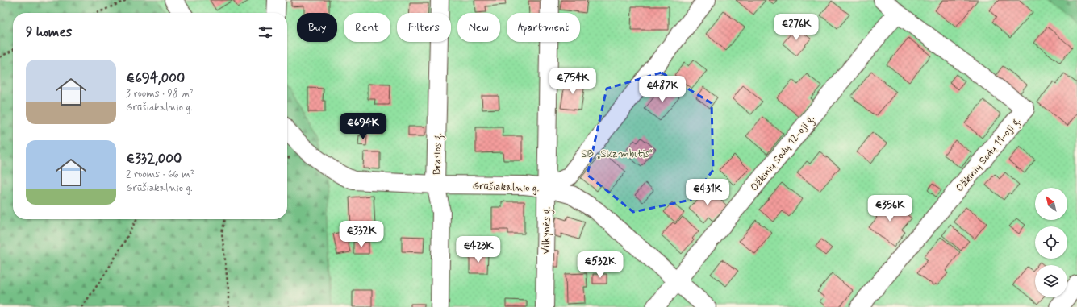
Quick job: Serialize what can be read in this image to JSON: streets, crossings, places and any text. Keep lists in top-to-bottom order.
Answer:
{
  "streets": {
    "street": [
      "Ožkinių Sodų 12-oji g.",
      "Brastos g.",
      "Ožkinių Sodų 11-oji g.",
      "Grūšiakalnio g.",
      "Vilkynės g."
    ]
  },
  "crossings": [
    ["Ožkinių Sodų 12-oji g.", "Ožkinių Sodų 11-oji g."],
    ["Ožkinių Sodų 12-oji g.", "Grūšiakalnio g."],
    ["Brastos g.", "Grūšiakalnio g."],
    ["Grūšiakalnio g.", "Vilkynės g."]
  ],
  "parks": ["SB „Skambutis“"],
  "north": "top left",
  "page": {
    "chip": [
      "Buy",
      "Rent",
      "Filters",
      "New",
      "Apartment"
    ],
    "heading": "9 homes",
    "price": [
      "€276K",
      "€754K",
      "€487K",
      "€694K",
      "€431K",
      "€356K",
      "€332K",
      "€423K",
      "€532K"
    ],
    "list": [
      {
        "name": "€694,000",
        "note": "3 rooms · 98 m² · Grūšiakalnio g."
      },
      {
        "name": "€332,000",
        "note": "2 rooms · 66 m² · Grūšiakalnio g."
      }
    ]
  }
}
